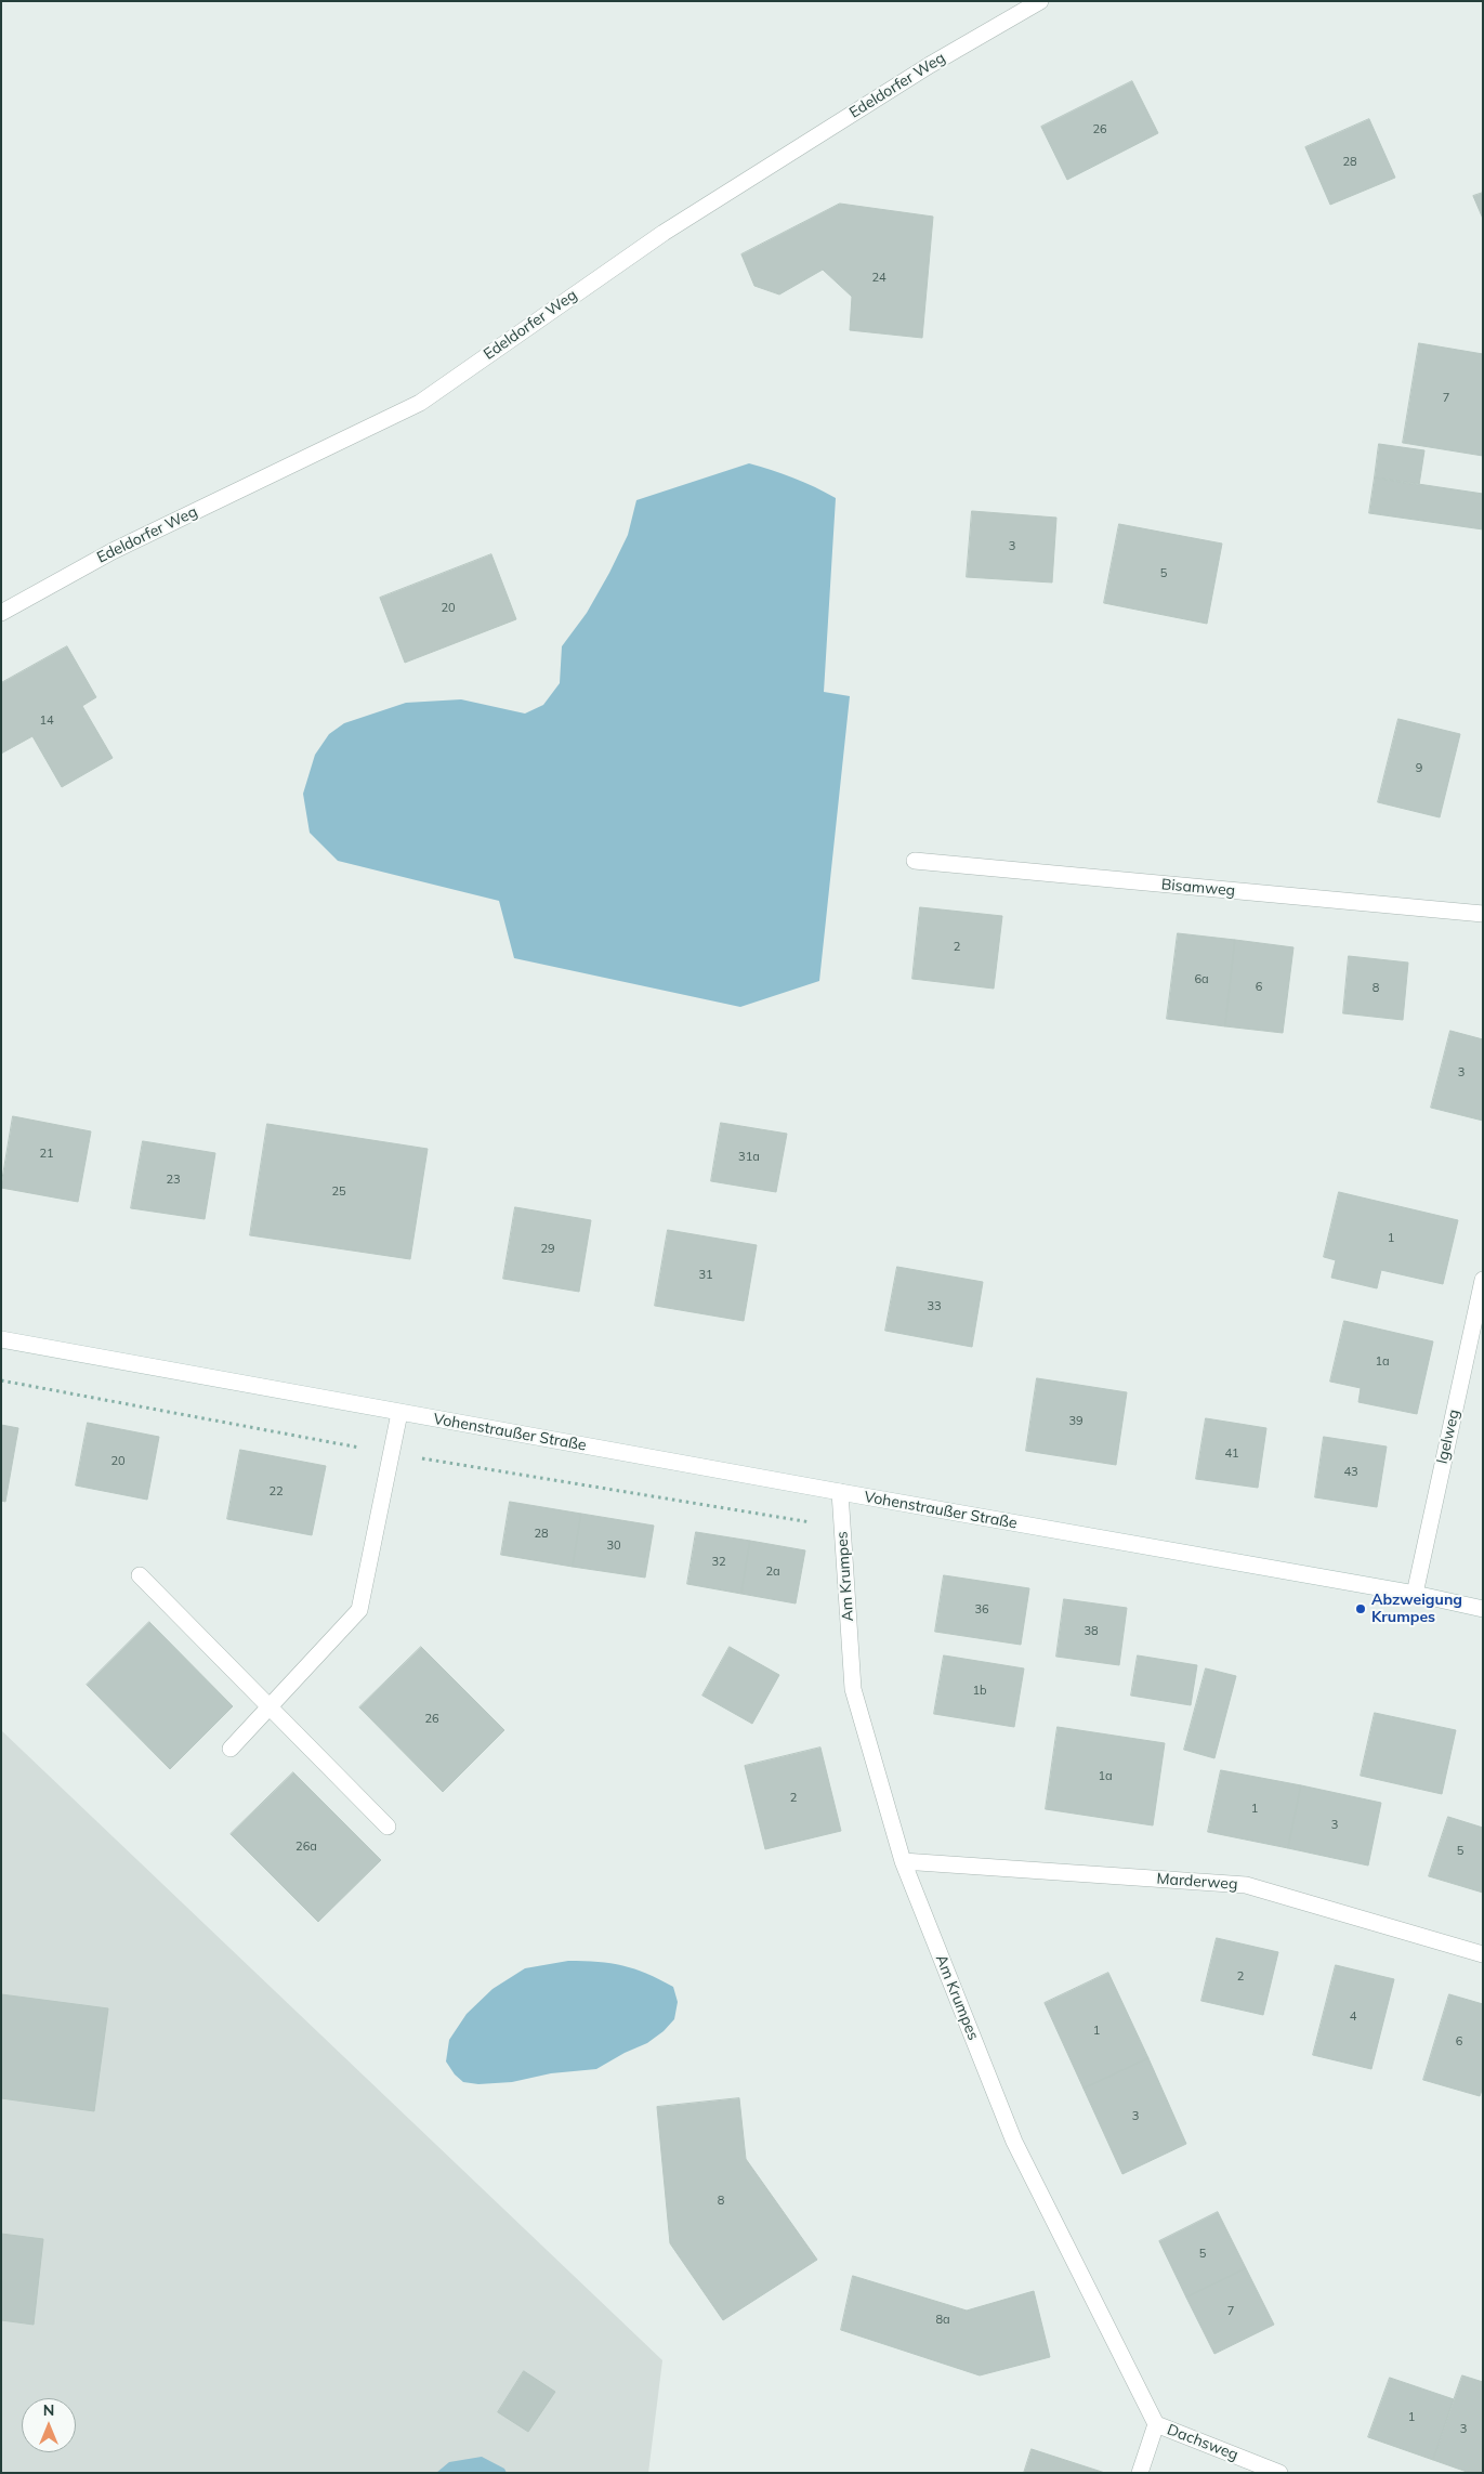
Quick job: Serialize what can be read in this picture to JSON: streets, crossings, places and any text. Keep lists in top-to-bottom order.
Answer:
{
  "streets": {
    "street": [
      "Edeldorfer Weg",
      "Bisamweg",
      "Vohenstraußer Straße",
      "Igelweg",
      "Am Krumpes",
      "Marderweg",
      "Dachsweg"
    ]
  },
  "crossings": [
    ["Vohenstraußer Straße", "Igelweg"],
    ["Vohenstraußer Straße", "Am Krumpes"],
    ["Am Krumpes", "Marderweg"],
    ["Am Krumpes", "Dachsweg"]
  ],
  "places": ["Abzweigung Krumpes"],
  "house_numbers": [
    "26",
    "28",
    "24",
    "7",
    "3",
    "5",
    "20",
    "14",
    "9",
    "2",
    "6a",
    "6",
    "8",
    "3",
    "21",
    "31a",
    "23",
    "25",
    "1",
    "29",
    "31",
    "33",
    "1a",
    "39",
    "41",
    "20",
    "43",
    "22",
    "28",
    "30",
    "32",
    "2a",
    "36",
    "38",
    "1b",
    "26",
    "1a",
    "2",
    "1",
    "3",
    "26a",
    "5",
    "2",
    "4",
    "1",
    "6",
    "3",
    "8",
    "5",
    "7",
    "8a",
    "1",
    "3"
  ],
  "north": "top"
}
